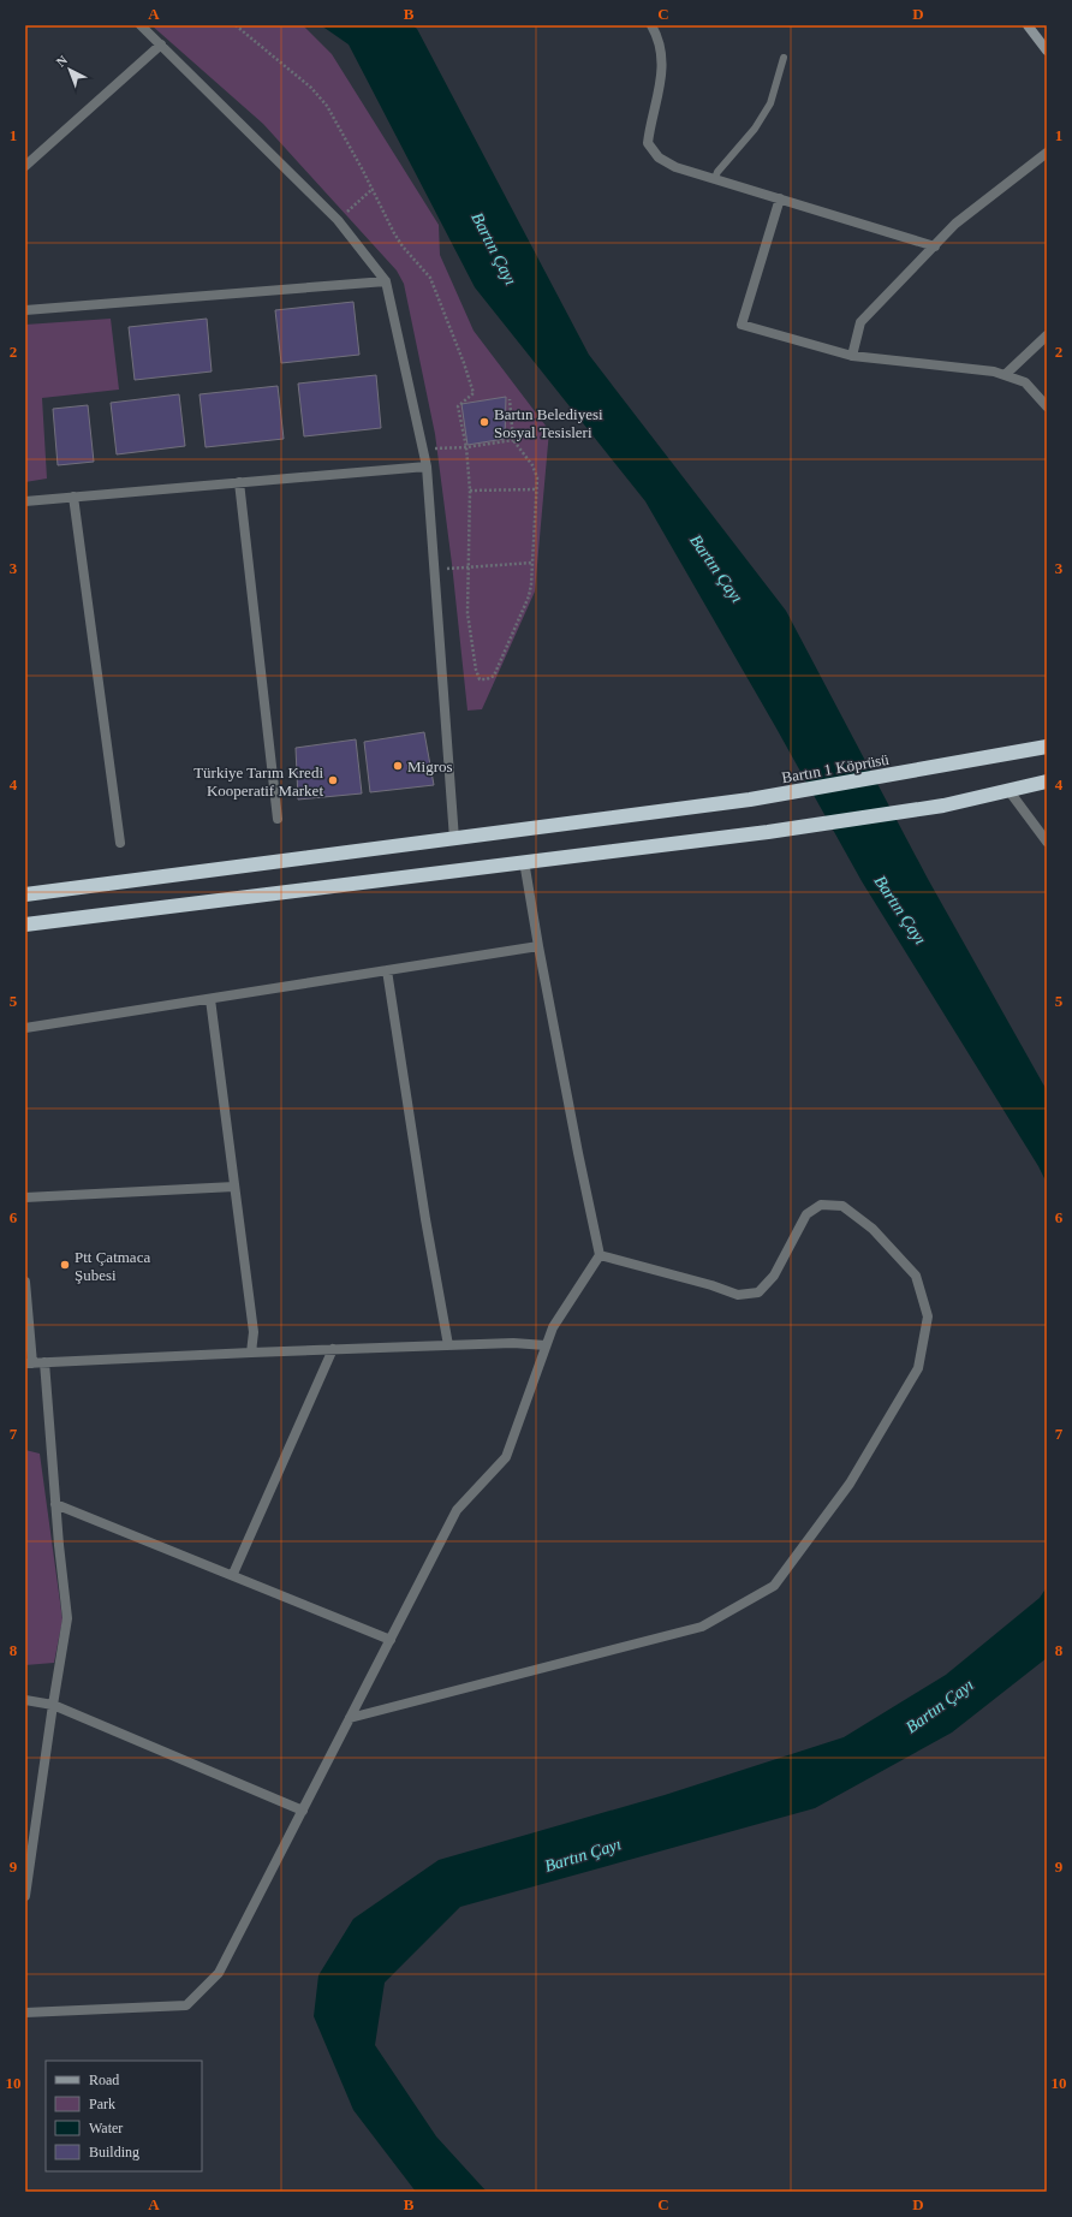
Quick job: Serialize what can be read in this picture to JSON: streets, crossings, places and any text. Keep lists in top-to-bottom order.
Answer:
{
  "streets": {
    "highway": ["Bartın 1 Köprüsü"]
  },
  "water": ["Bartın Çayı"],
  "places": [
    "Bartın Belediyesi Sosyal Tesisleri",
    "Migros",
    "Türkiye Tarım Kredi Kooperatif Market",
    "Ptt Çatmaca Şubesi"
  ],
  "legend": [
    "Road",
    "Park",
    "Water",
    "Building"
  ],
  "north": "top left",
  "grid": {
    "columns": [
      "A",
      "B",
      "C",
      "D"
    ],
    "rows": [
      "1",
      "2",
      "3",
      "4",
      "5",
      "6",
      "7",
      "8",
      "9",
      "10"
    ]
  }
}
